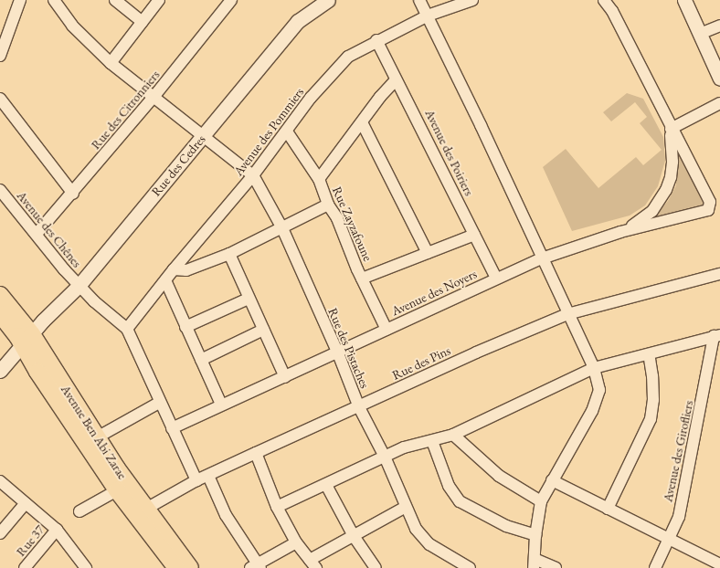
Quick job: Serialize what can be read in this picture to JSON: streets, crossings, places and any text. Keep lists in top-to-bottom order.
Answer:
{
  "streets": {
    "main road": ["Avenue Ben Abi Zarae"],
    "street": [
      "Rue des Citronniers",
      "Avenue des Pommiers",
      "Avenue des Poiriers",
      "Rue des Cedres",
      "Rue Zayzafoune",
      "Avenue des Chênes",
      "Avenue des Noyers",
      "Rue des Pistaches",
      "Rue des Pins",
      "Avenue des Girofliers",
      "Rue 37"
    ]
  },
  "crossings": [
    ["Rue des Citronniers", "Avenue des Chênes"],
    ["Rue des Citronniers", "Rue des Pistaches"],
    ["Avenue des Pommiers", "Avenue des Poiriers"],
    ["Avenue des Pommiers", "Rue Zayzafoune"],
    ["Avenue des Pommiers", "Avenue des Chênes"],
    ["Avenue des Pommiers", "Rue des Pistaches"],
    ["Avenue des Poiriers", "Avenue des Noyers"],
    ["Rue des Cedres", "Avenue des Chênes"],
    ["Rue des Cedres", "Rue des Pistaches"],
    ["Rue des Cedres", "Avenue Ben Abi Zarae"],
    ["Rue Zayzafoune", "Avenue des Noyers"],
    ["Avenue des Noyers", "Rue des Pistaches"],
    ["Rue des Pistaches", "Rue des Pins"],
    ["Rue des Pins", "Avenue Ben Abi Zarae"]
  ]
}
